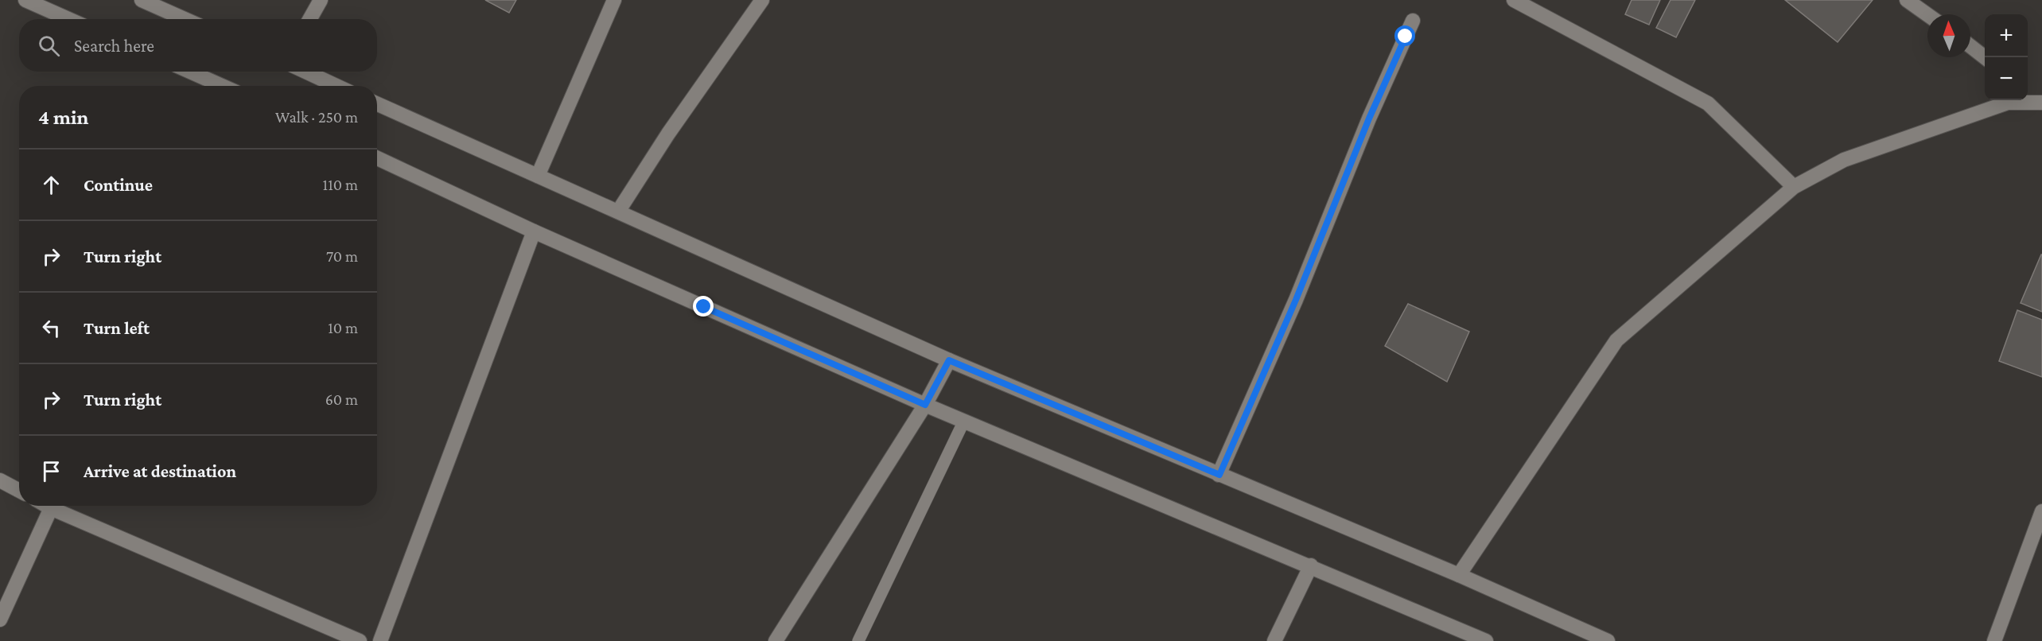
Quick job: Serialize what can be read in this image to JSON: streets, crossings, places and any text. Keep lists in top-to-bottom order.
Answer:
{
  "north": "top",
  "page": {
    "map_buttons": ["+", "−"],
    "search": "Search here",
    "heading": ["4 min", "Walk · 250 m"],
    "list": [
      ["Continue", "110 m"],
      ["Turn right", "70 m"],
      ["Turn left", "10 m"],
      ["Turn right", "60 m"],
      "Arrive at destination"
    ]
  }
}
